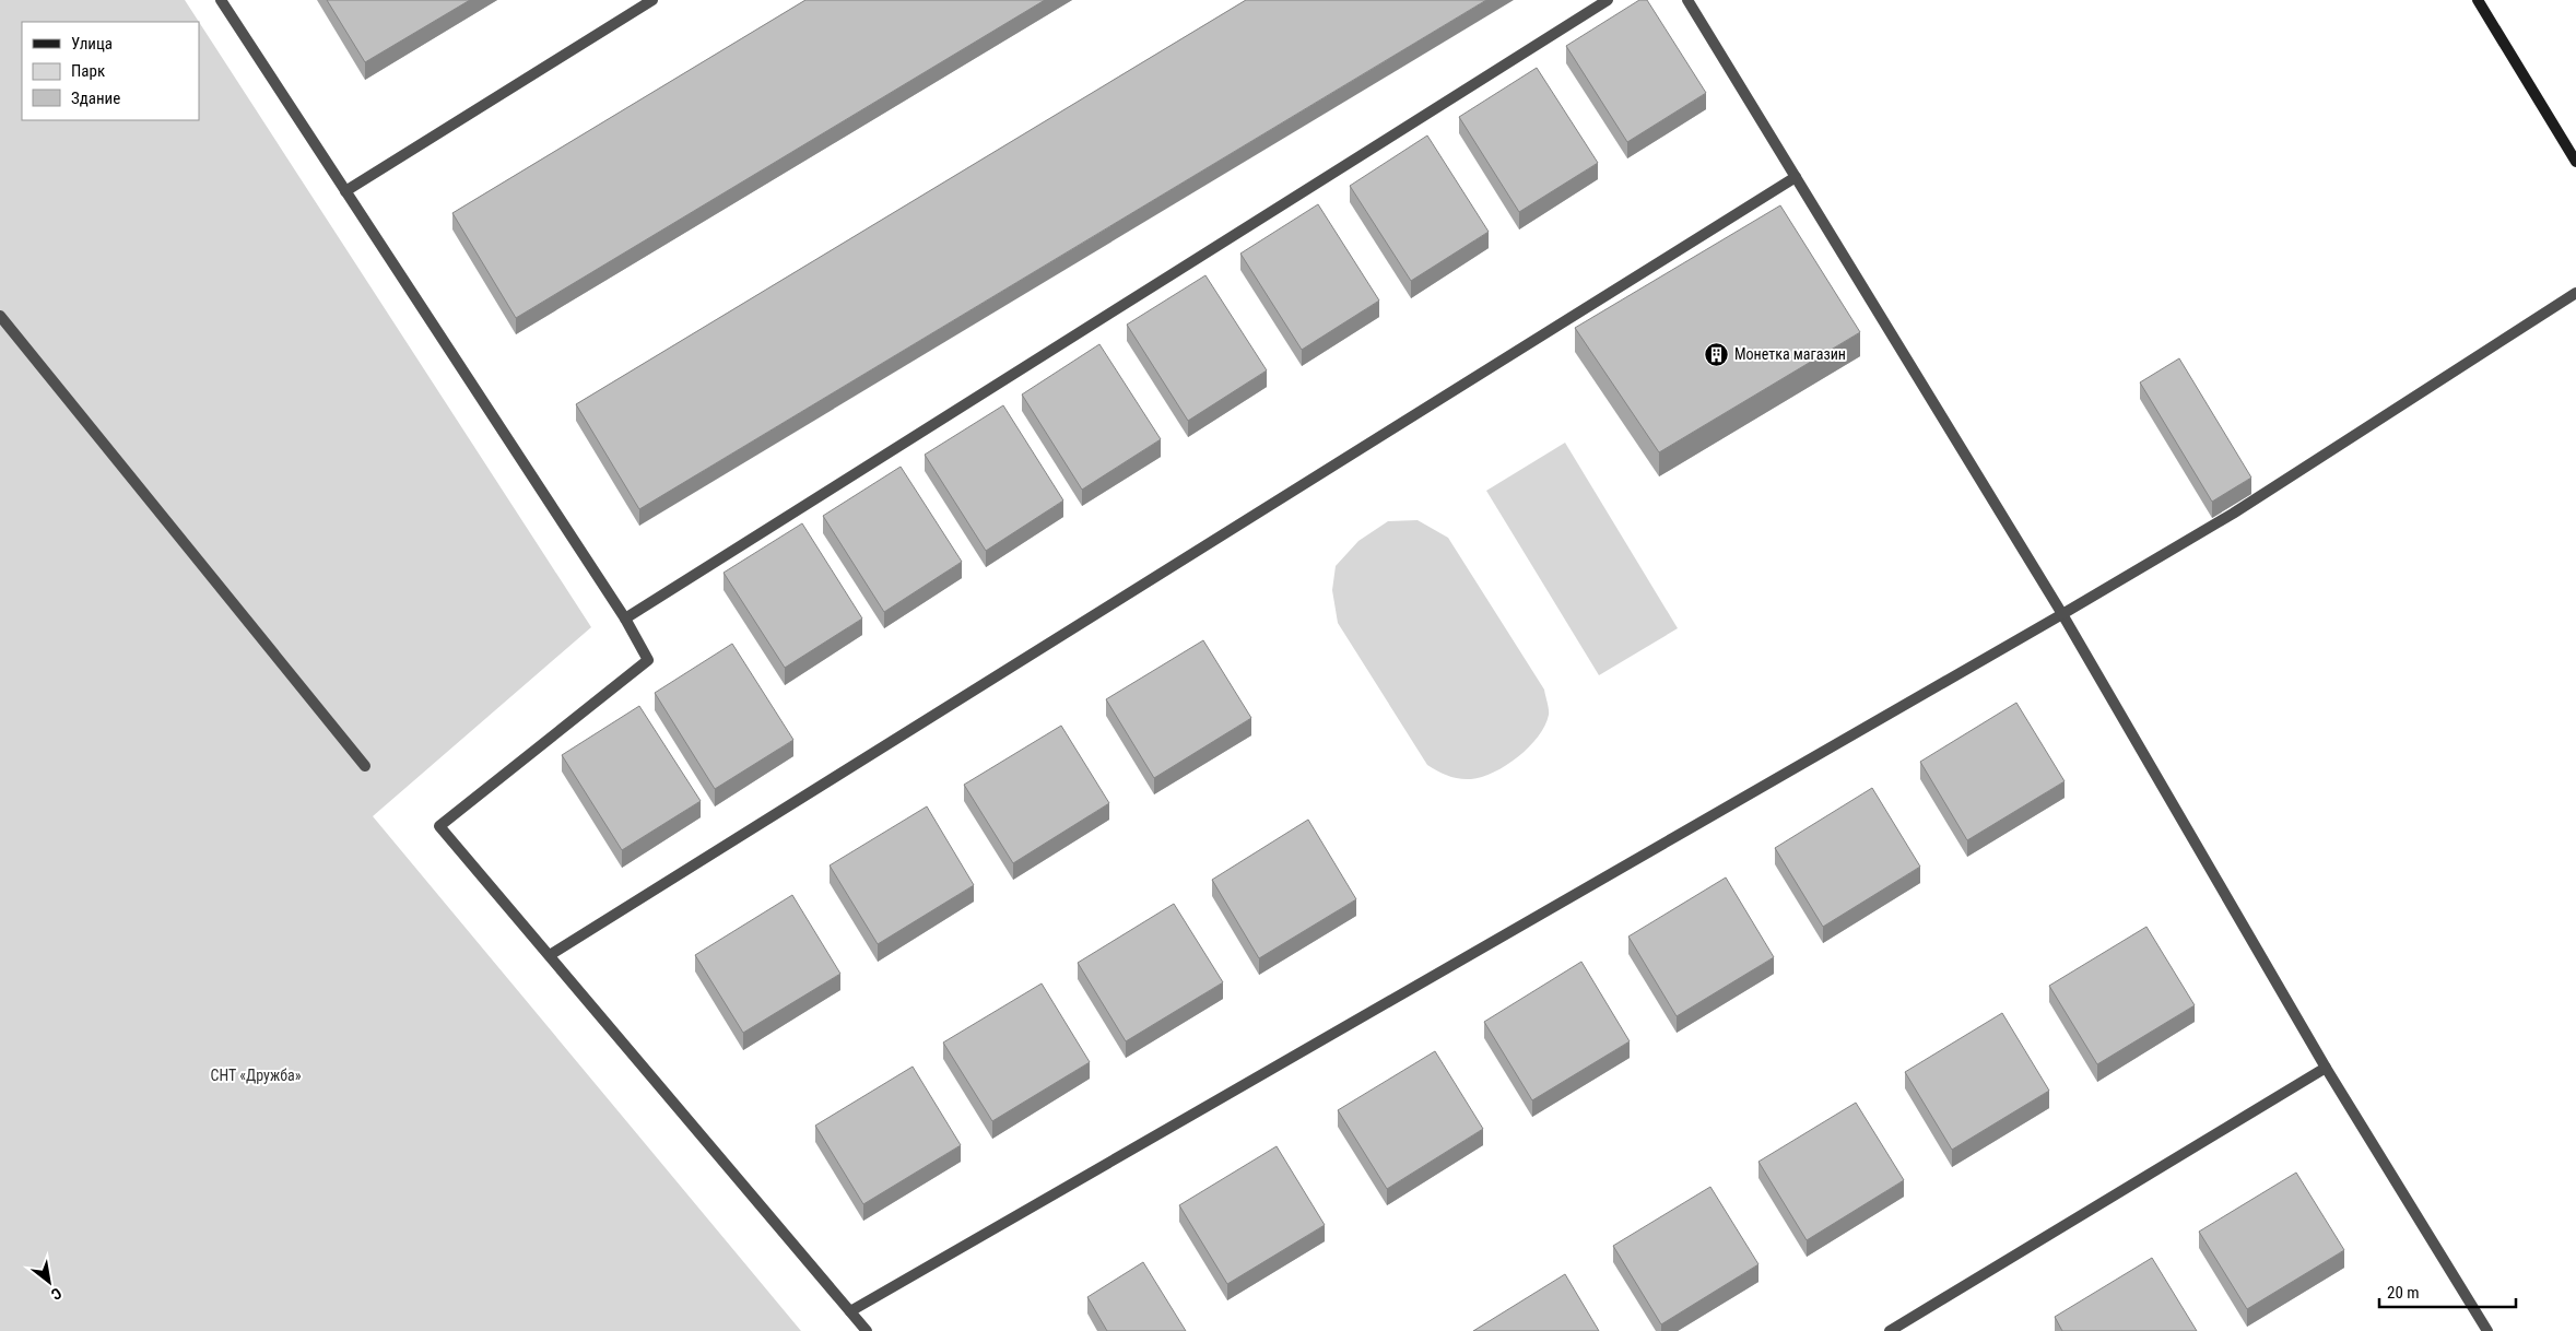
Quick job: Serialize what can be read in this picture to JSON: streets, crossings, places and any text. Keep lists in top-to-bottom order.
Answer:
{
  "parks": ["СНТ «Дружба»"],
  "places": {
    "building": ["Монетка магазин"]
  },
  "legend": ["Улица", "Парк", "Здание"],
  "scale_bar": "20 m",
  "north": "bottom right"
}
